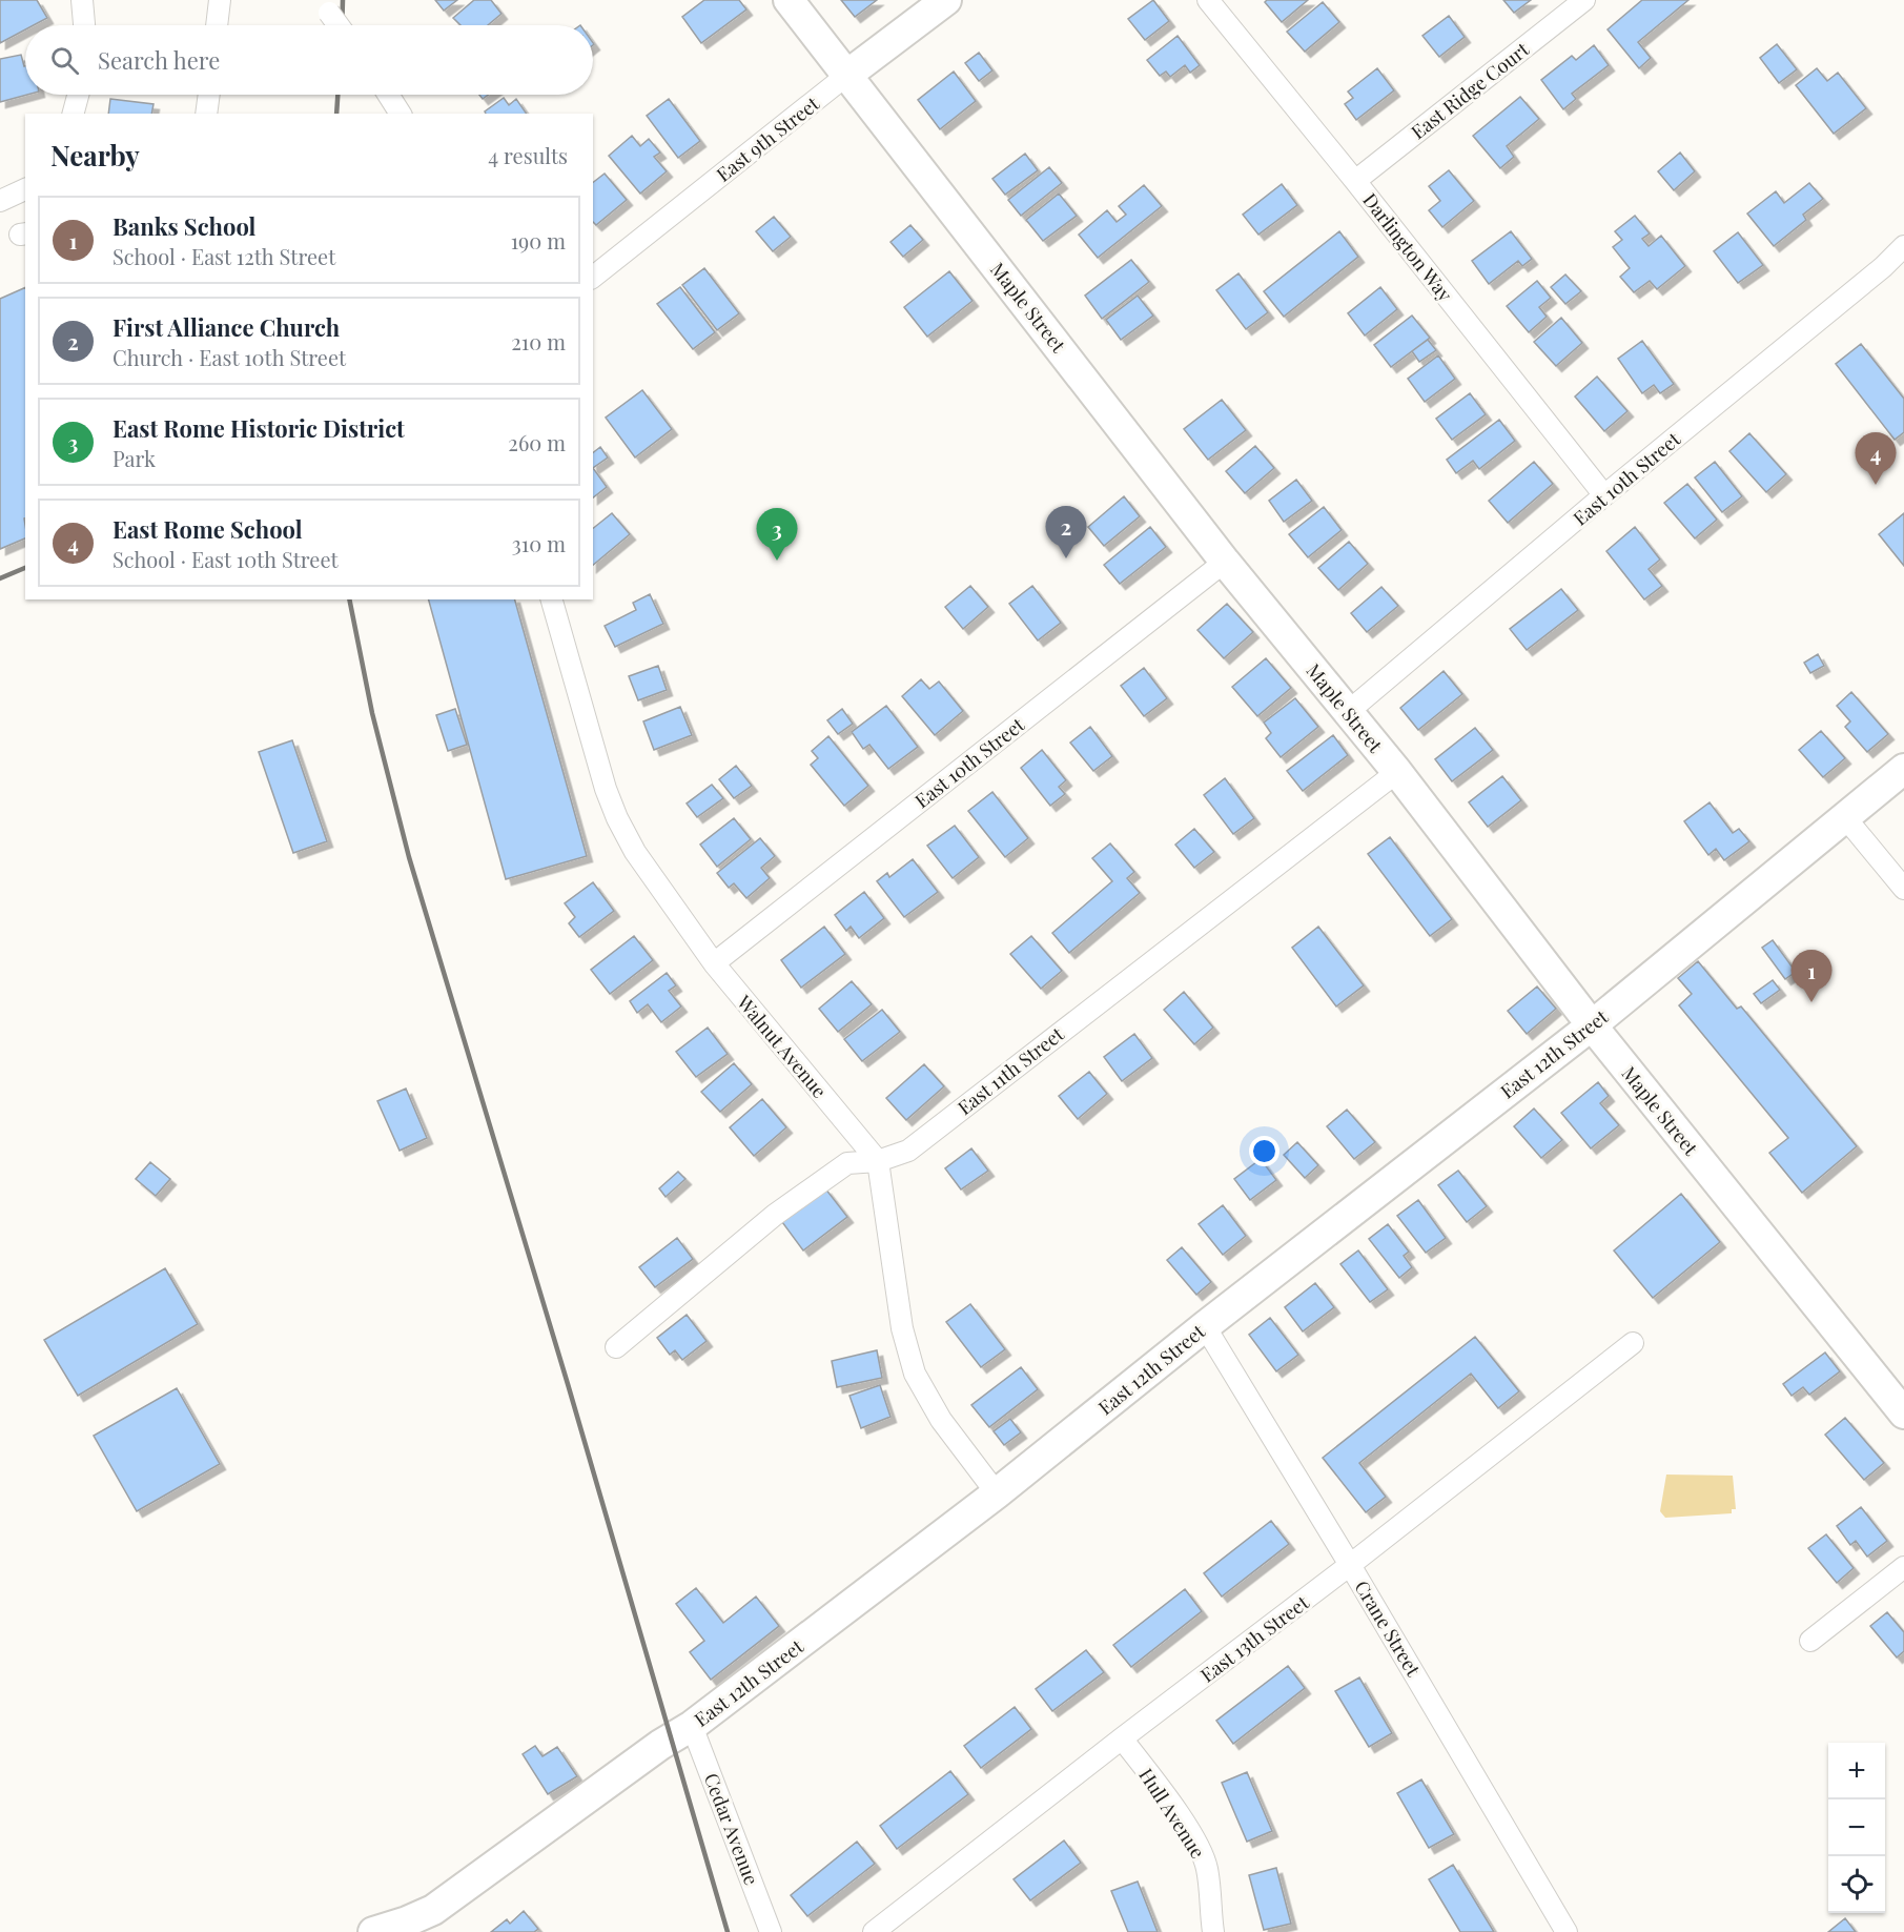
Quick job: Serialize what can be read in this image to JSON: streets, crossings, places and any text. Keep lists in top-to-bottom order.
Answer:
{
  "streets": {
    "main road": ["East 9th Street", "Maple Street", "East 12th Street"],
    "street": [
      "East Ridge Court",
      "Darlington Way",
      "East 10th Street",
      "Walnut Avenue",
      "East 11th Street",
      "Crane Street",
      "East 13th Street",
      "Hull Avenue",
      "Cedar Avenue"
    ]
  },
  "crossings": [
    ["East Ridge Court", "Darlington Way"],
    ["East 9th Street", "Maple Street"],
    ["Darlington Way", "East 10th Street"],
    ["Maple Street", "East 10th Street"],
    ["Maple Street", "East 12th Street"],
    ["Maple Street", "East 11th Street"],
    ["East 10th Street", "Walnut Avenue"],
    ["Walnut Avenue", "East 11th Street"],
    ["East 12th Street", "Crane Street"],
    ["East 12th Street", "Cedar Avenue"],
    ["Crane Street", "East 13th Street"],
    ["East 13th Street", "Hull Avenue"]
  ],
  "page": {
    "search": "Search here",
    "heading": ["Nearby", "4 results"],
    "list": [
      {
        "mark": "1",
        "name": "Banks School",
        "note": "School · East 12th Street",
        "value": "190 m"
      },
      {
        "mark": "2",
        "name": "First Alliance Church",
        "note": "Church · East 10th Street",
        "value": "210 m"
      },
      {
        "mark": "3",
        "name": "East Rome Historic District",
        "note": "Park",
        "value": "260 m"
      },
      {
        "mark": "4",
        "name": "East Rome School",
        "note": "School · East 10th Street",
        "value": "310 m"
      }
    ],
    "pins": [
      "4",
      "2",
      "3",
      "1"
    ],
    "map_buttons": ["+", "−"]
  }
}
